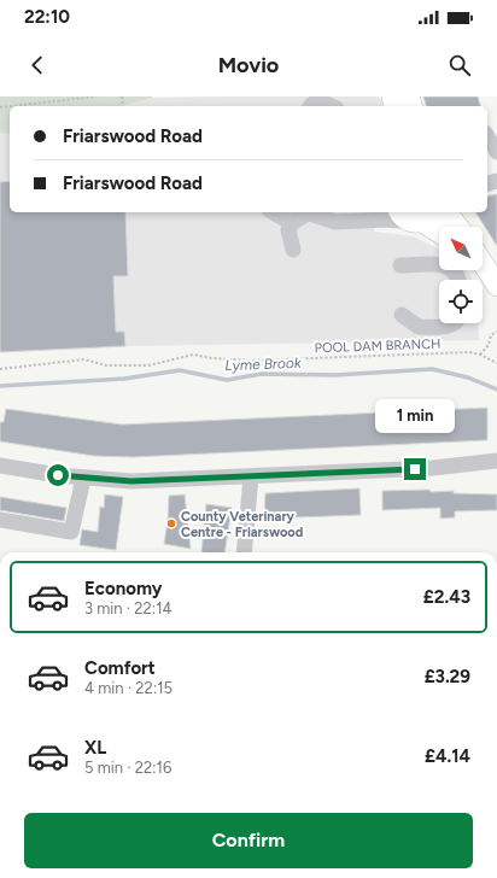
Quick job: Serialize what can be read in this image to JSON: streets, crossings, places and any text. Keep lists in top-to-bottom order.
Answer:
{
  "streets": {
    "path": ["POOL DAM BRANCH"]
  },
  "water": ["Lyme Brook"],
  "places": ["County Veterinary Centre - Friarswood"],
  "north": "top left",
  "page": {
    "status": "22:10",
    "header": "Movio",
    "banner": ["Friarswood Road", "Friarswood Road"],
    "bubble": "1 min",
    "list": [
      {
        "name": "Economy",
        "note": "3 min · 22:14",
        "value": "£2.43"
      },
      {
        "name": "Comfort",
        "note": "4 min · 22:15",
        "value": "£3.29"
      },
      {
        "name": "XL",
        "note": "5 min · 22:16",
        "value": "£4.14"
      }
    ],
    "buttons": "Confirm"
  }
}
